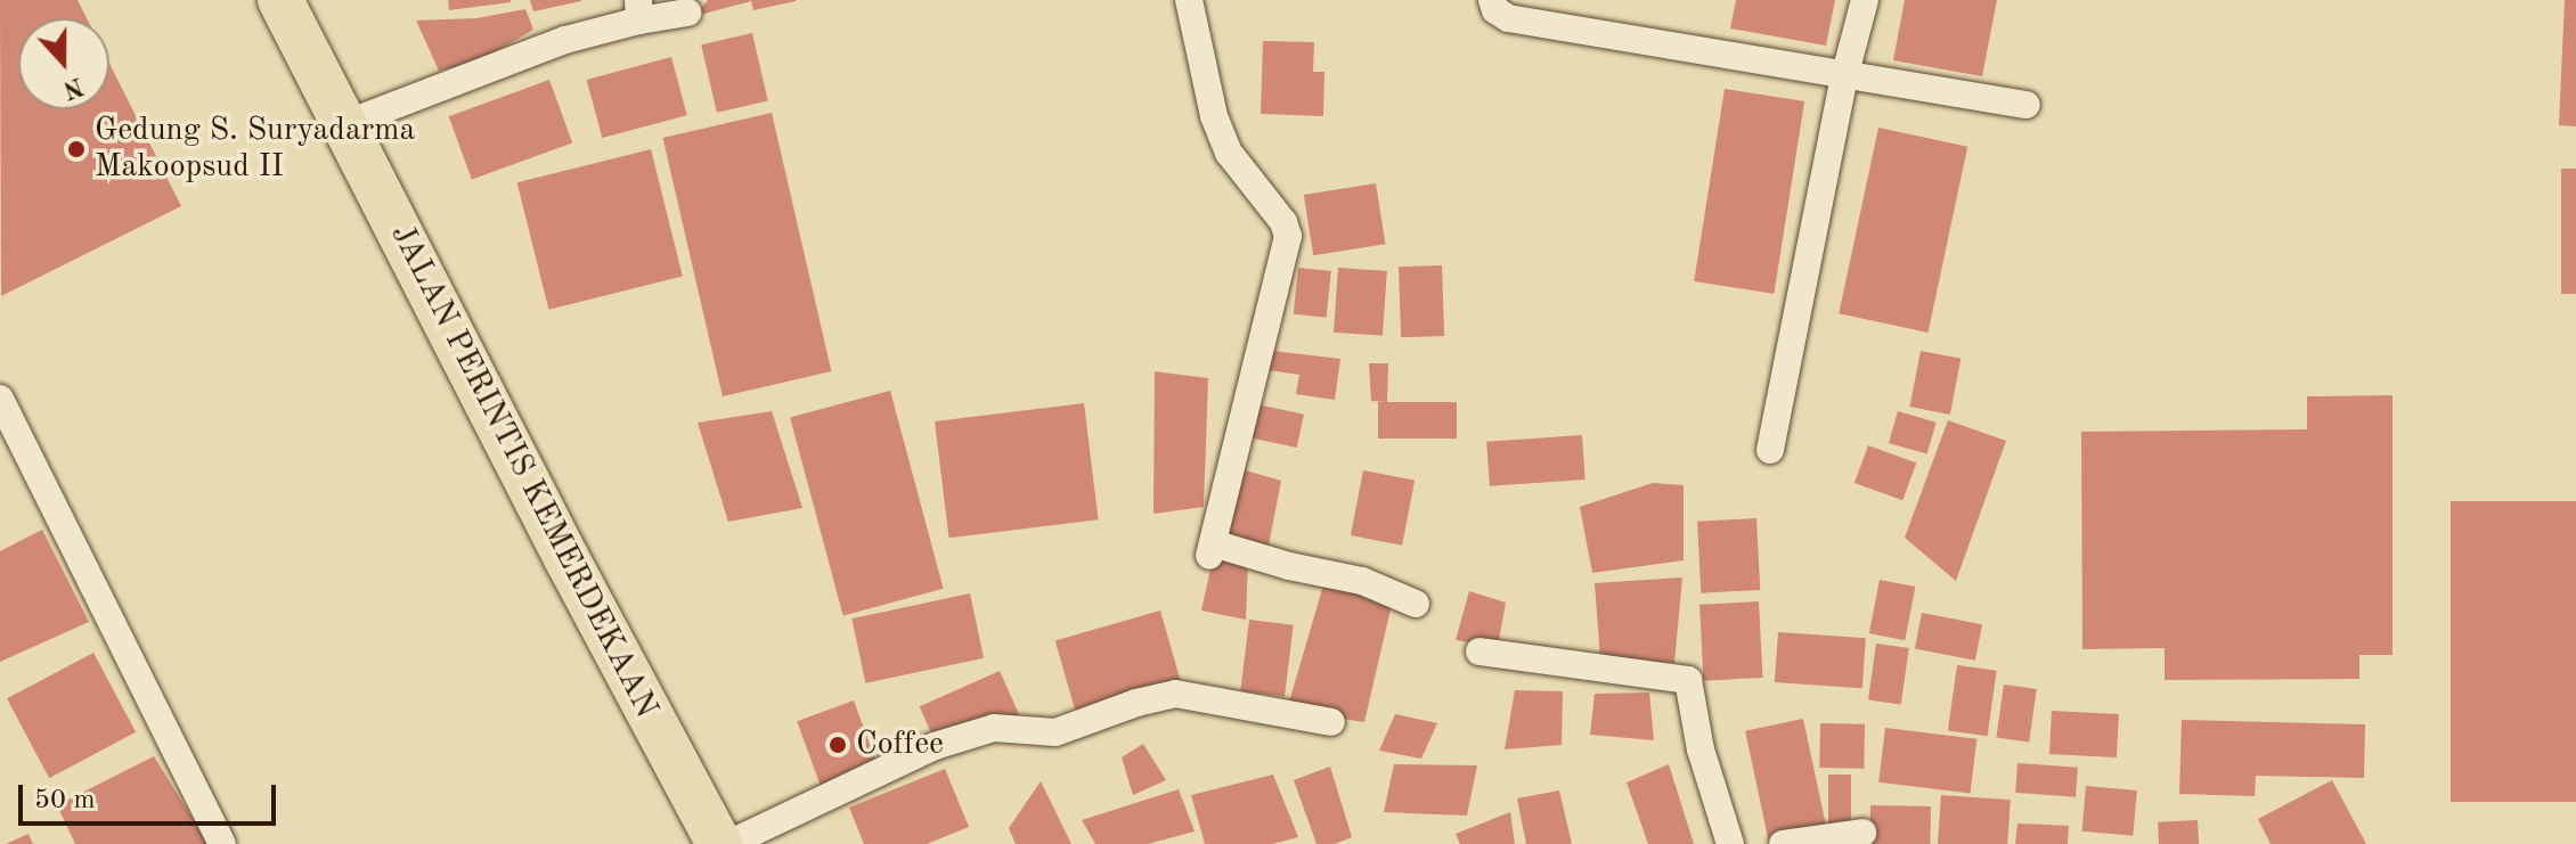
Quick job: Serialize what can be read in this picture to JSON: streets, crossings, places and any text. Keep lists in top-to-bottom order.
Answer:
{
  "streets": {
    "highway": ["JALAN PERINTIS KEMERDEKAAN"]
  },
  "places": ["Gedung S. Suryadarma Makoopsud II", "Coffee"],
  "scale_bar": "50 m",
  "north": "bottom"
}
